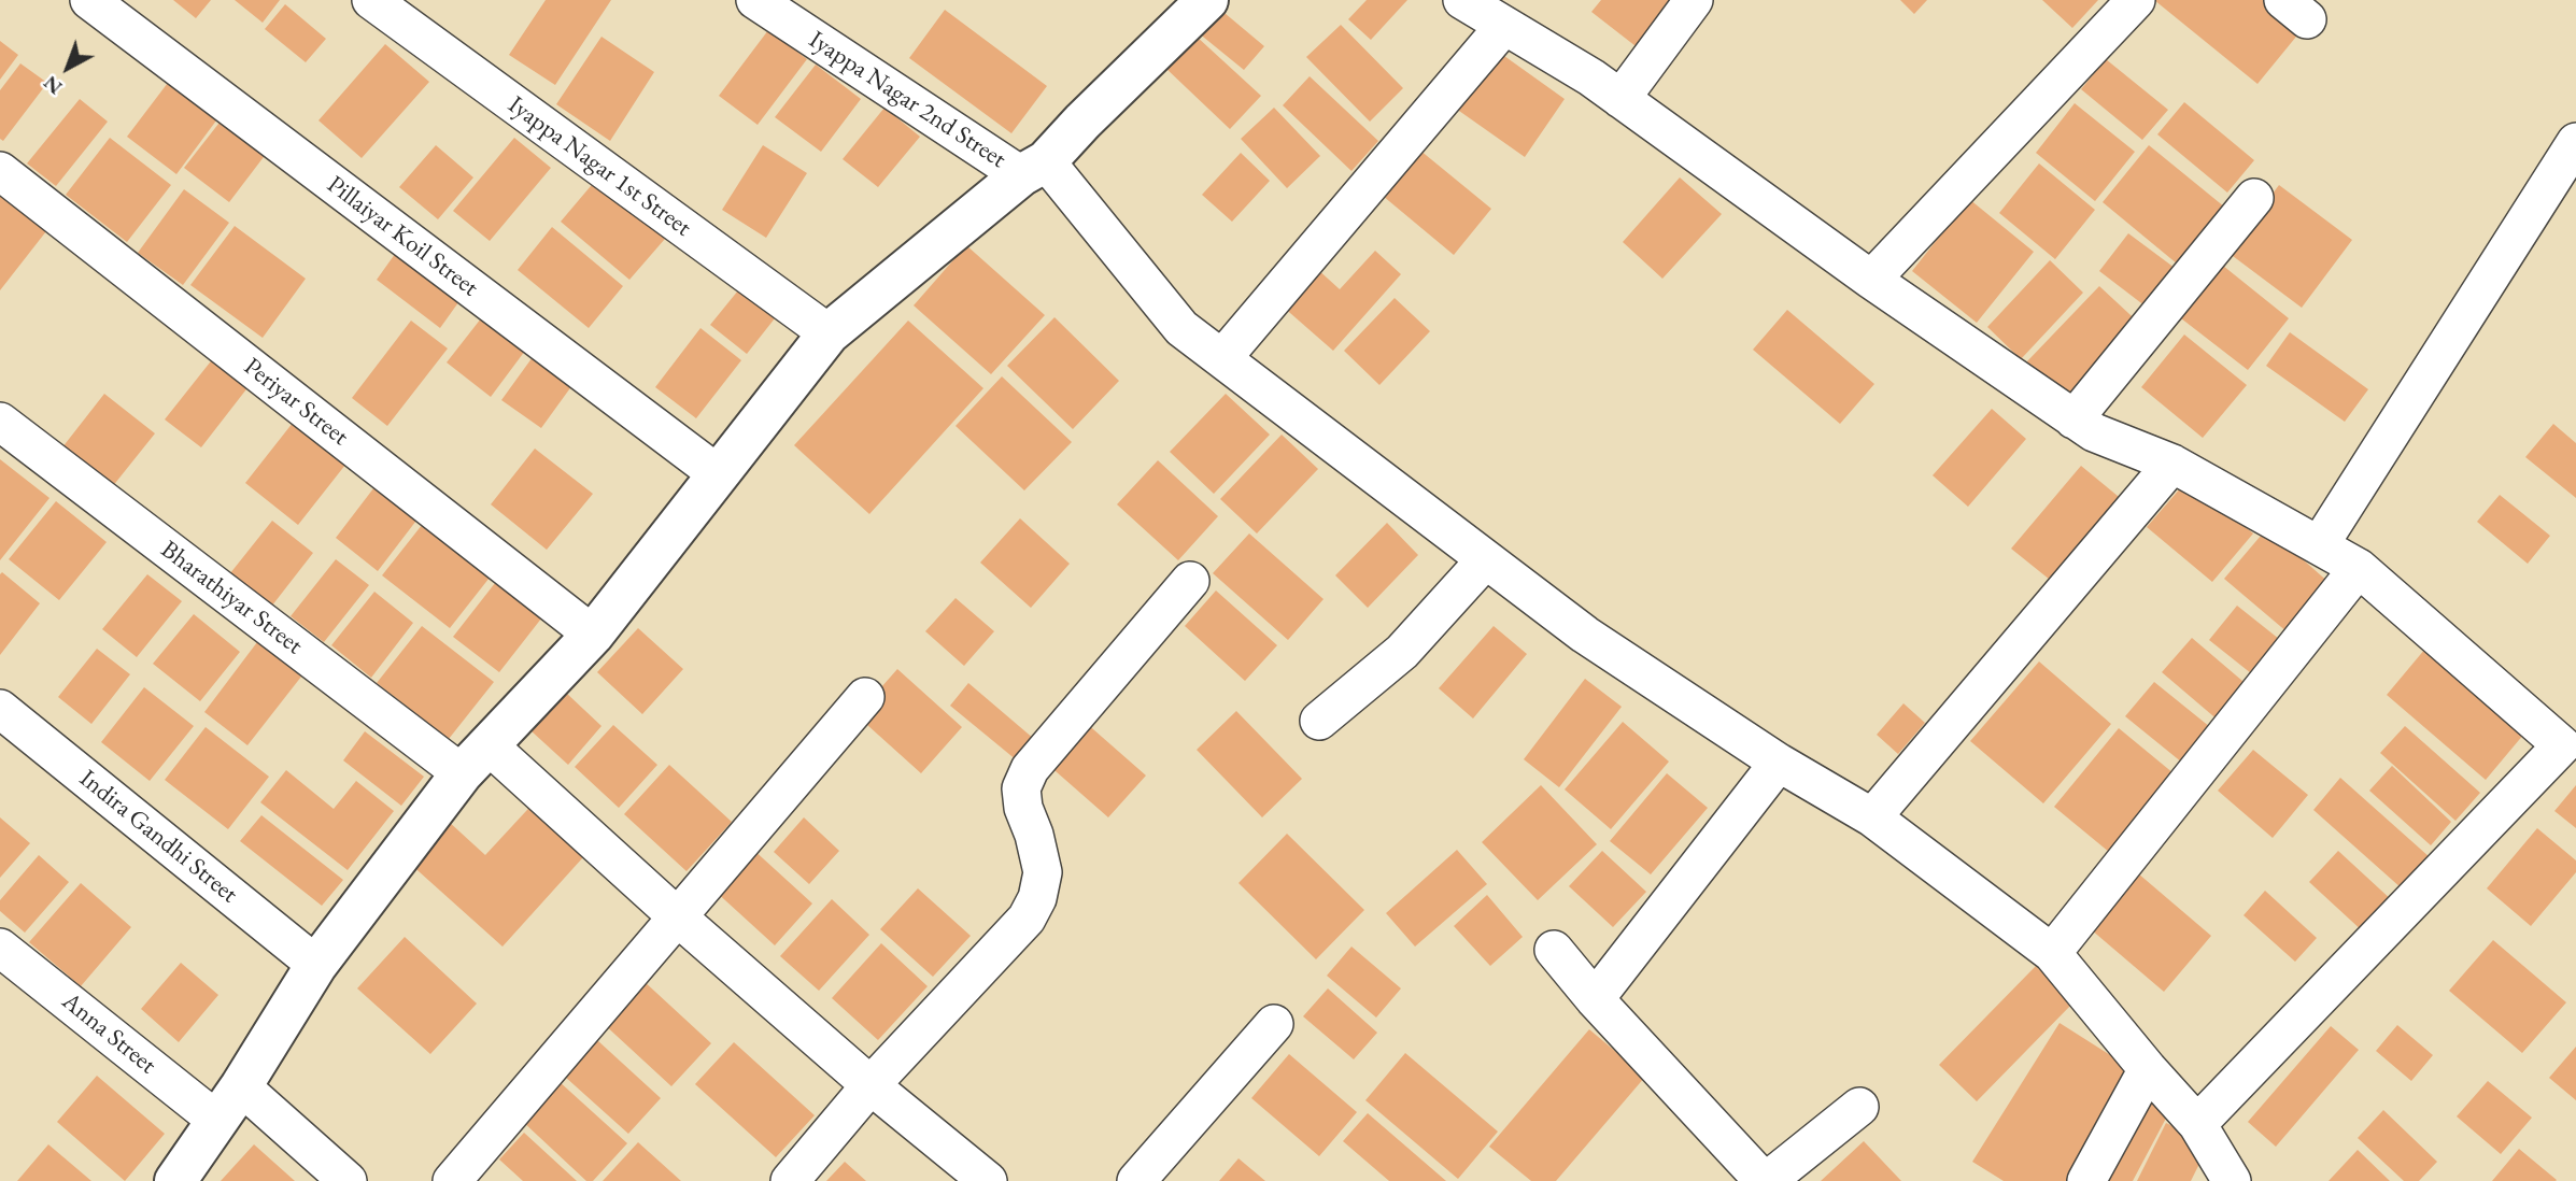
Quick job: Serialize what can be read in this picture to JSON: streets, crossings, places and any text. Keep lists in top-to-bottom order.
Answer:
{
  "streets": {
    "street": [
      "Iyappa Nagar 2nd Street",
      "Iyappa Nagar 1st Street",
      "Pillaiyar Koil Street",
      "Periyar Street",
      "Bharathiyar Street",
      "Indira Gandhi Street",
      "Anna Street"
    ]
  },
  "north": "bottom left"
}
